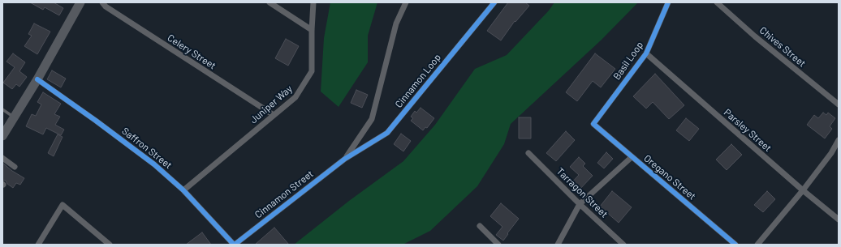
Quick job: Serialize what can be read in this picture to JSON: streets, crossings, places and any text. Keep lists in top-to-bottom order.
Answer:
{
  "streets": {
    "street": [
      "Chives Street",
      "Celery Street",
      "Basil Loop",
      "Cinnamon Loop",
      "Juniper Way",
      "Parsley Street",
      "Saffron Street",
      "Oregano Street",
      "Tarragon Street",
      "Cinnamon Street"
    ]
  },
  "crossings": [
    ["Celery Street", "Juniper Way"],
    ["Basil Loop", "Parsley Street"],
    ["Basil Loop", "Oregano Street"],
    ["Cinnamon Loop", "Cinnamon Street"],
    ["Juniper Way", "Saffron Street"],
    ["Saffron Street", "Cinnamon Street"]
  ]
}
